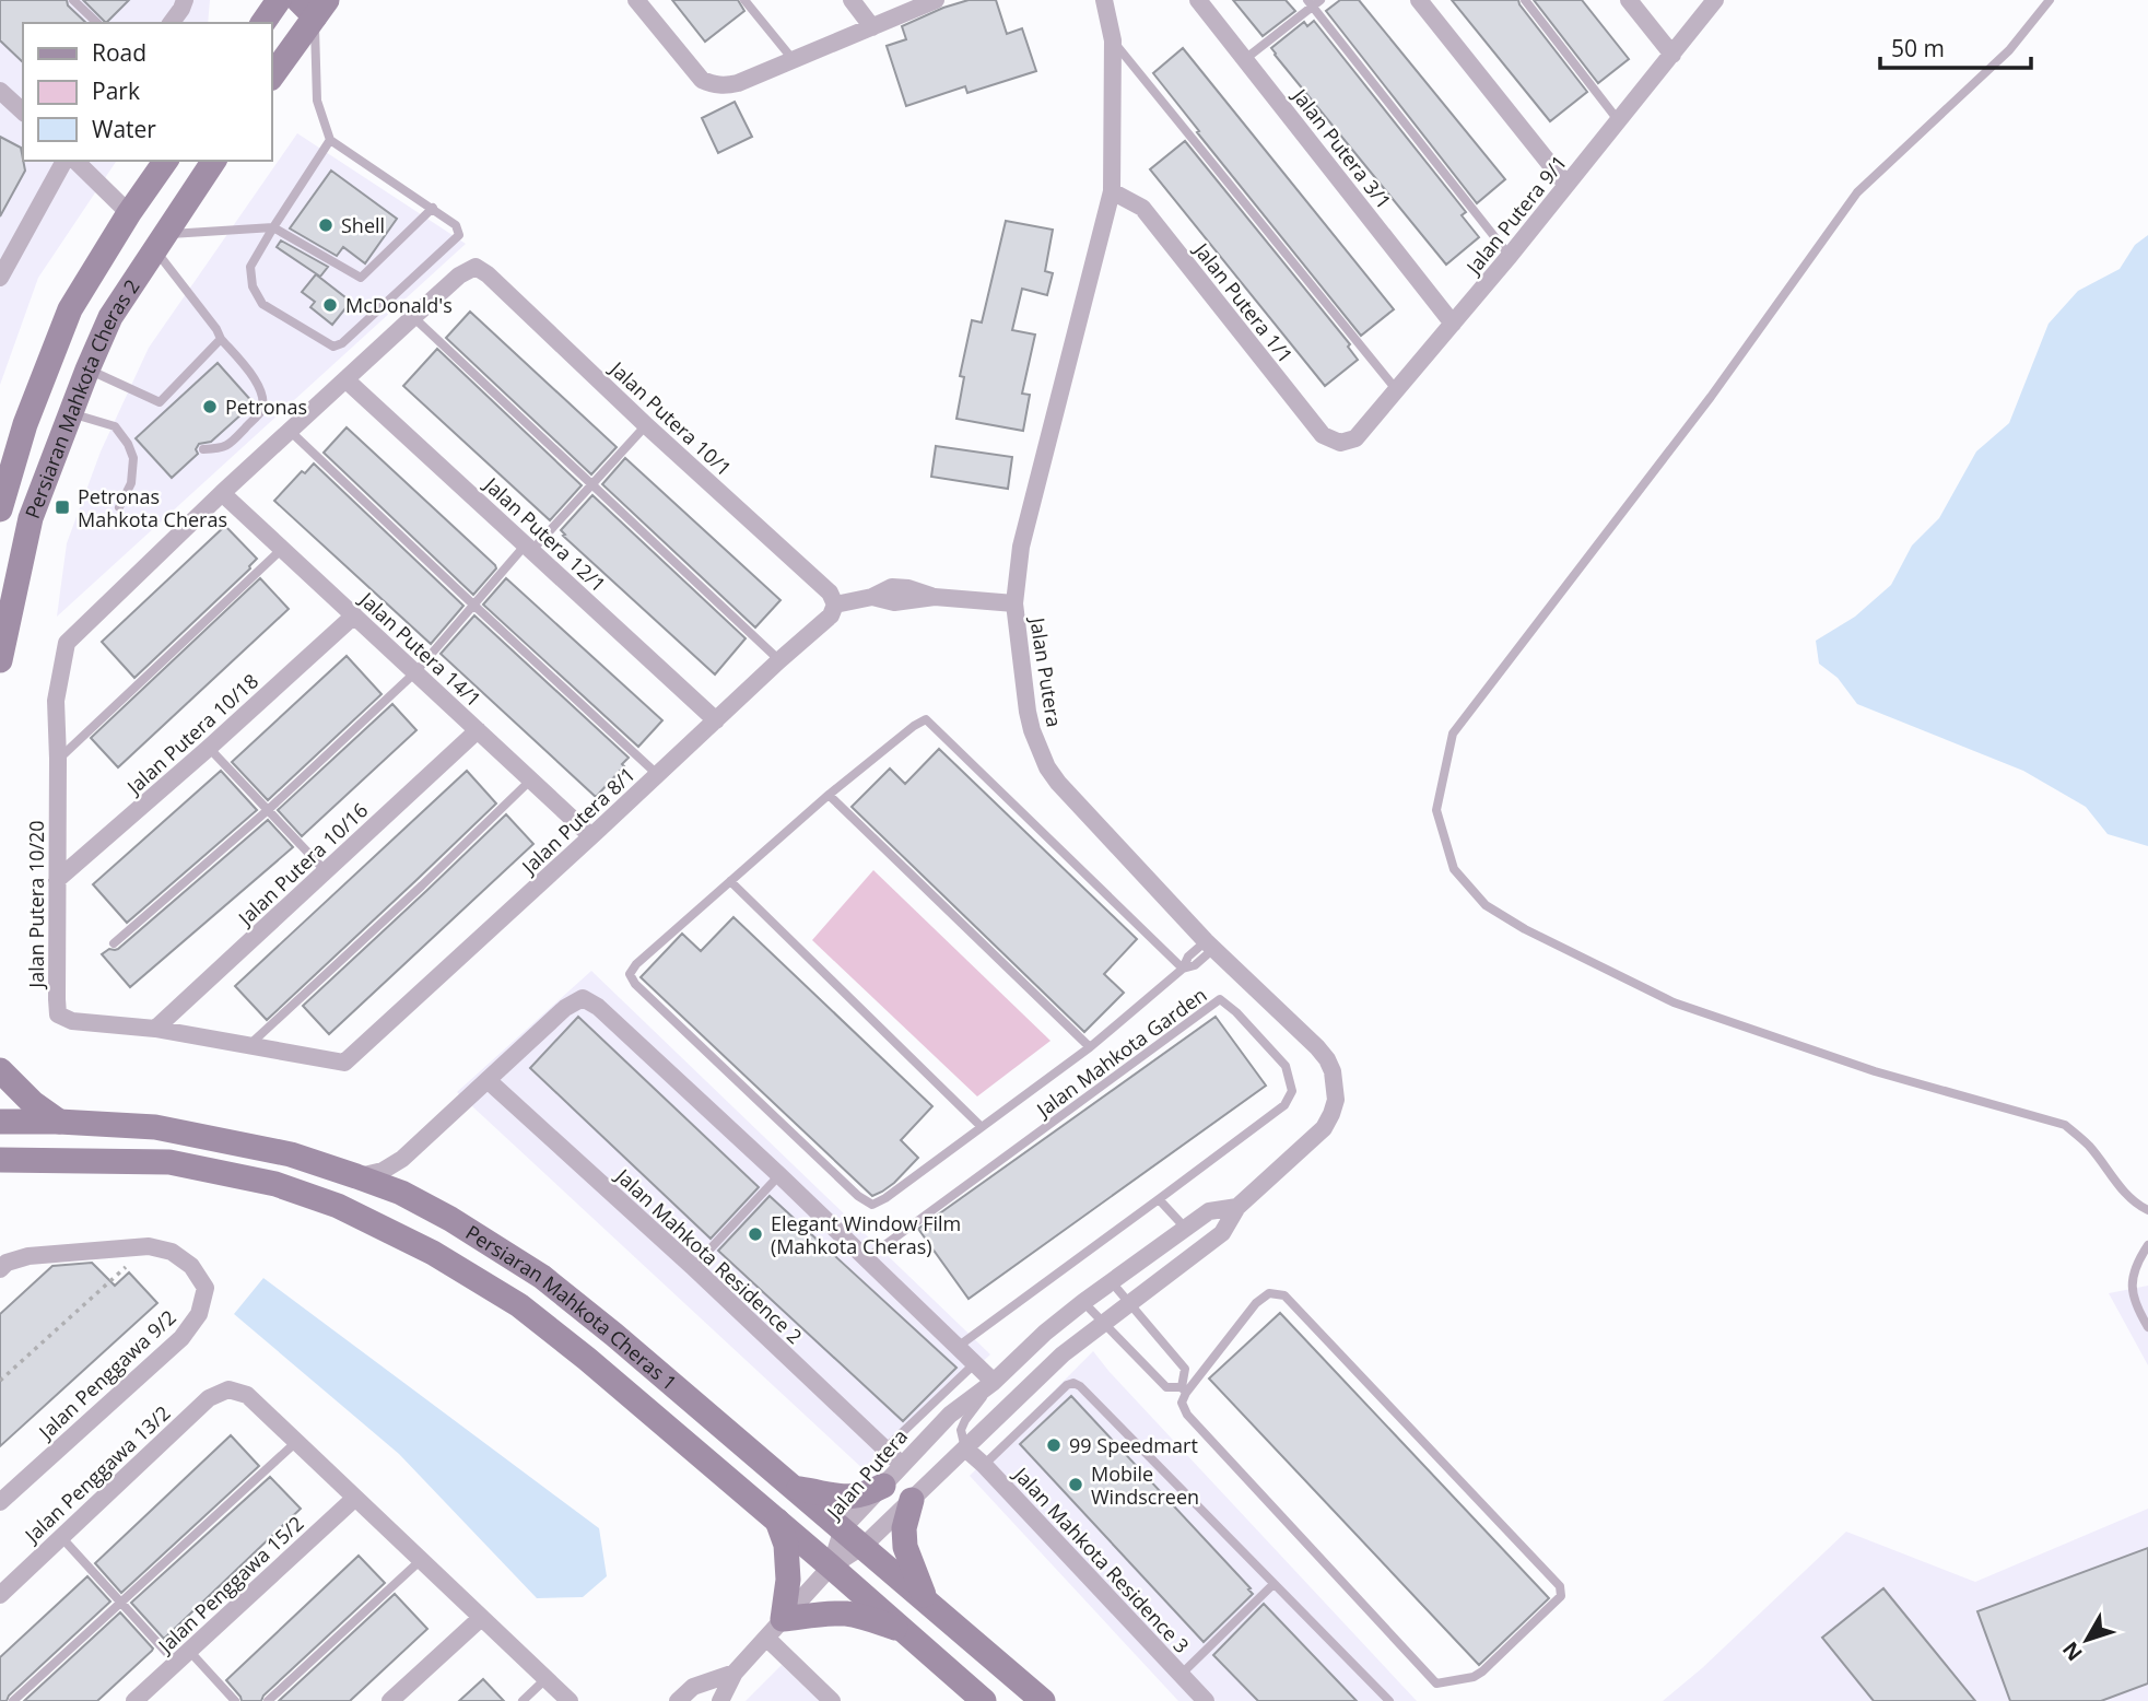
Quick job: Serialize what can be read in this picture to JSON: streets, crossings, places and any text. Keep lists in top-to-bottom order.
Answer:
{
  "streets": {
    "main road": ["Persiaran Mahkota Cheras 2", "Persiaran Mahkota Cheras 1"],
    "street": [
      "Jalan Putera 3/1",
      "Jalan Putera 9/1",
      "Jalan Putera 1/1",
      "Jalan Putera 10/1",
      "Jalan Putera 12/1",
      "Jalan Putera 14/1",
      "Jalan Putera",
      "Jalan Putera 10/18",
      "Jalan Putera 8/1",
      "Jalan Putera 10/16",
      "Jalan Putera 10/20",
      "Jalan Mahkota Residence 2",
      "Jalan Penggawa 9/2",
      "Jalan Penggawa 13/2",
      "Jalan Mahkota Residence 3",
      "Jalan Penggawa 15/2"
    ],
    "lane": ["Jalan Mahkota Garden"]
  },
  "crossings": [
    ["Jalan Putera 3/1", "Jalan Putera 9/1"],
    ["Jalan Putera 9/1", "Jalan Putera 1/1"],
    ["Jalan Putera 1/1", "Jalan Putera"],
    ["Jalan Putera 10/1", "Jalan Putera 8/1"],
    ["Jalan Putera 12/1", "Jalan Putera 8/1"],
    ["Jalan Putera 14/1", "Jalan Putera 10/18"],
    ["Jalan Putera 14/1", "Jalan Putera 8/1"],
    ["Jalan Putera 14/1", "Jalan Putera 10/16"],
    ["Jalan Putera 14/1", "Jalan Putera 10/20"],
    ["Jalan Putera", "Jalan Mahkota Residence 2"],
    ["Jalan Putera", "Persiaran Mahkota Cheras 1"],
    ["Jalan Putera", "Jalan Mahkota Residence 3"],
    ["Jalan Putera 10/18", "Jalan Putera 10/20"],
    ["Jalan Putera 8/1", "Jalan Putera 10/20"],
    ["Jalan Putera 10/16", "Jalan Putera 10/20"]
  ],
  "places": {
    "other": [
      "Shell",
      "McDonald's",
      "Petronas",
      "Elegant Window Film (Mahkota Cheras)",
      "99 Speedmart",
      "Mobile Windscreen"
    ],
    "transit": ["Petronas Mahkota Cheras"]
  },
  "legend": ["Road", "Park", "Water"],
  "scale_bar": "50 m",
  "north": "bottom left"
}
